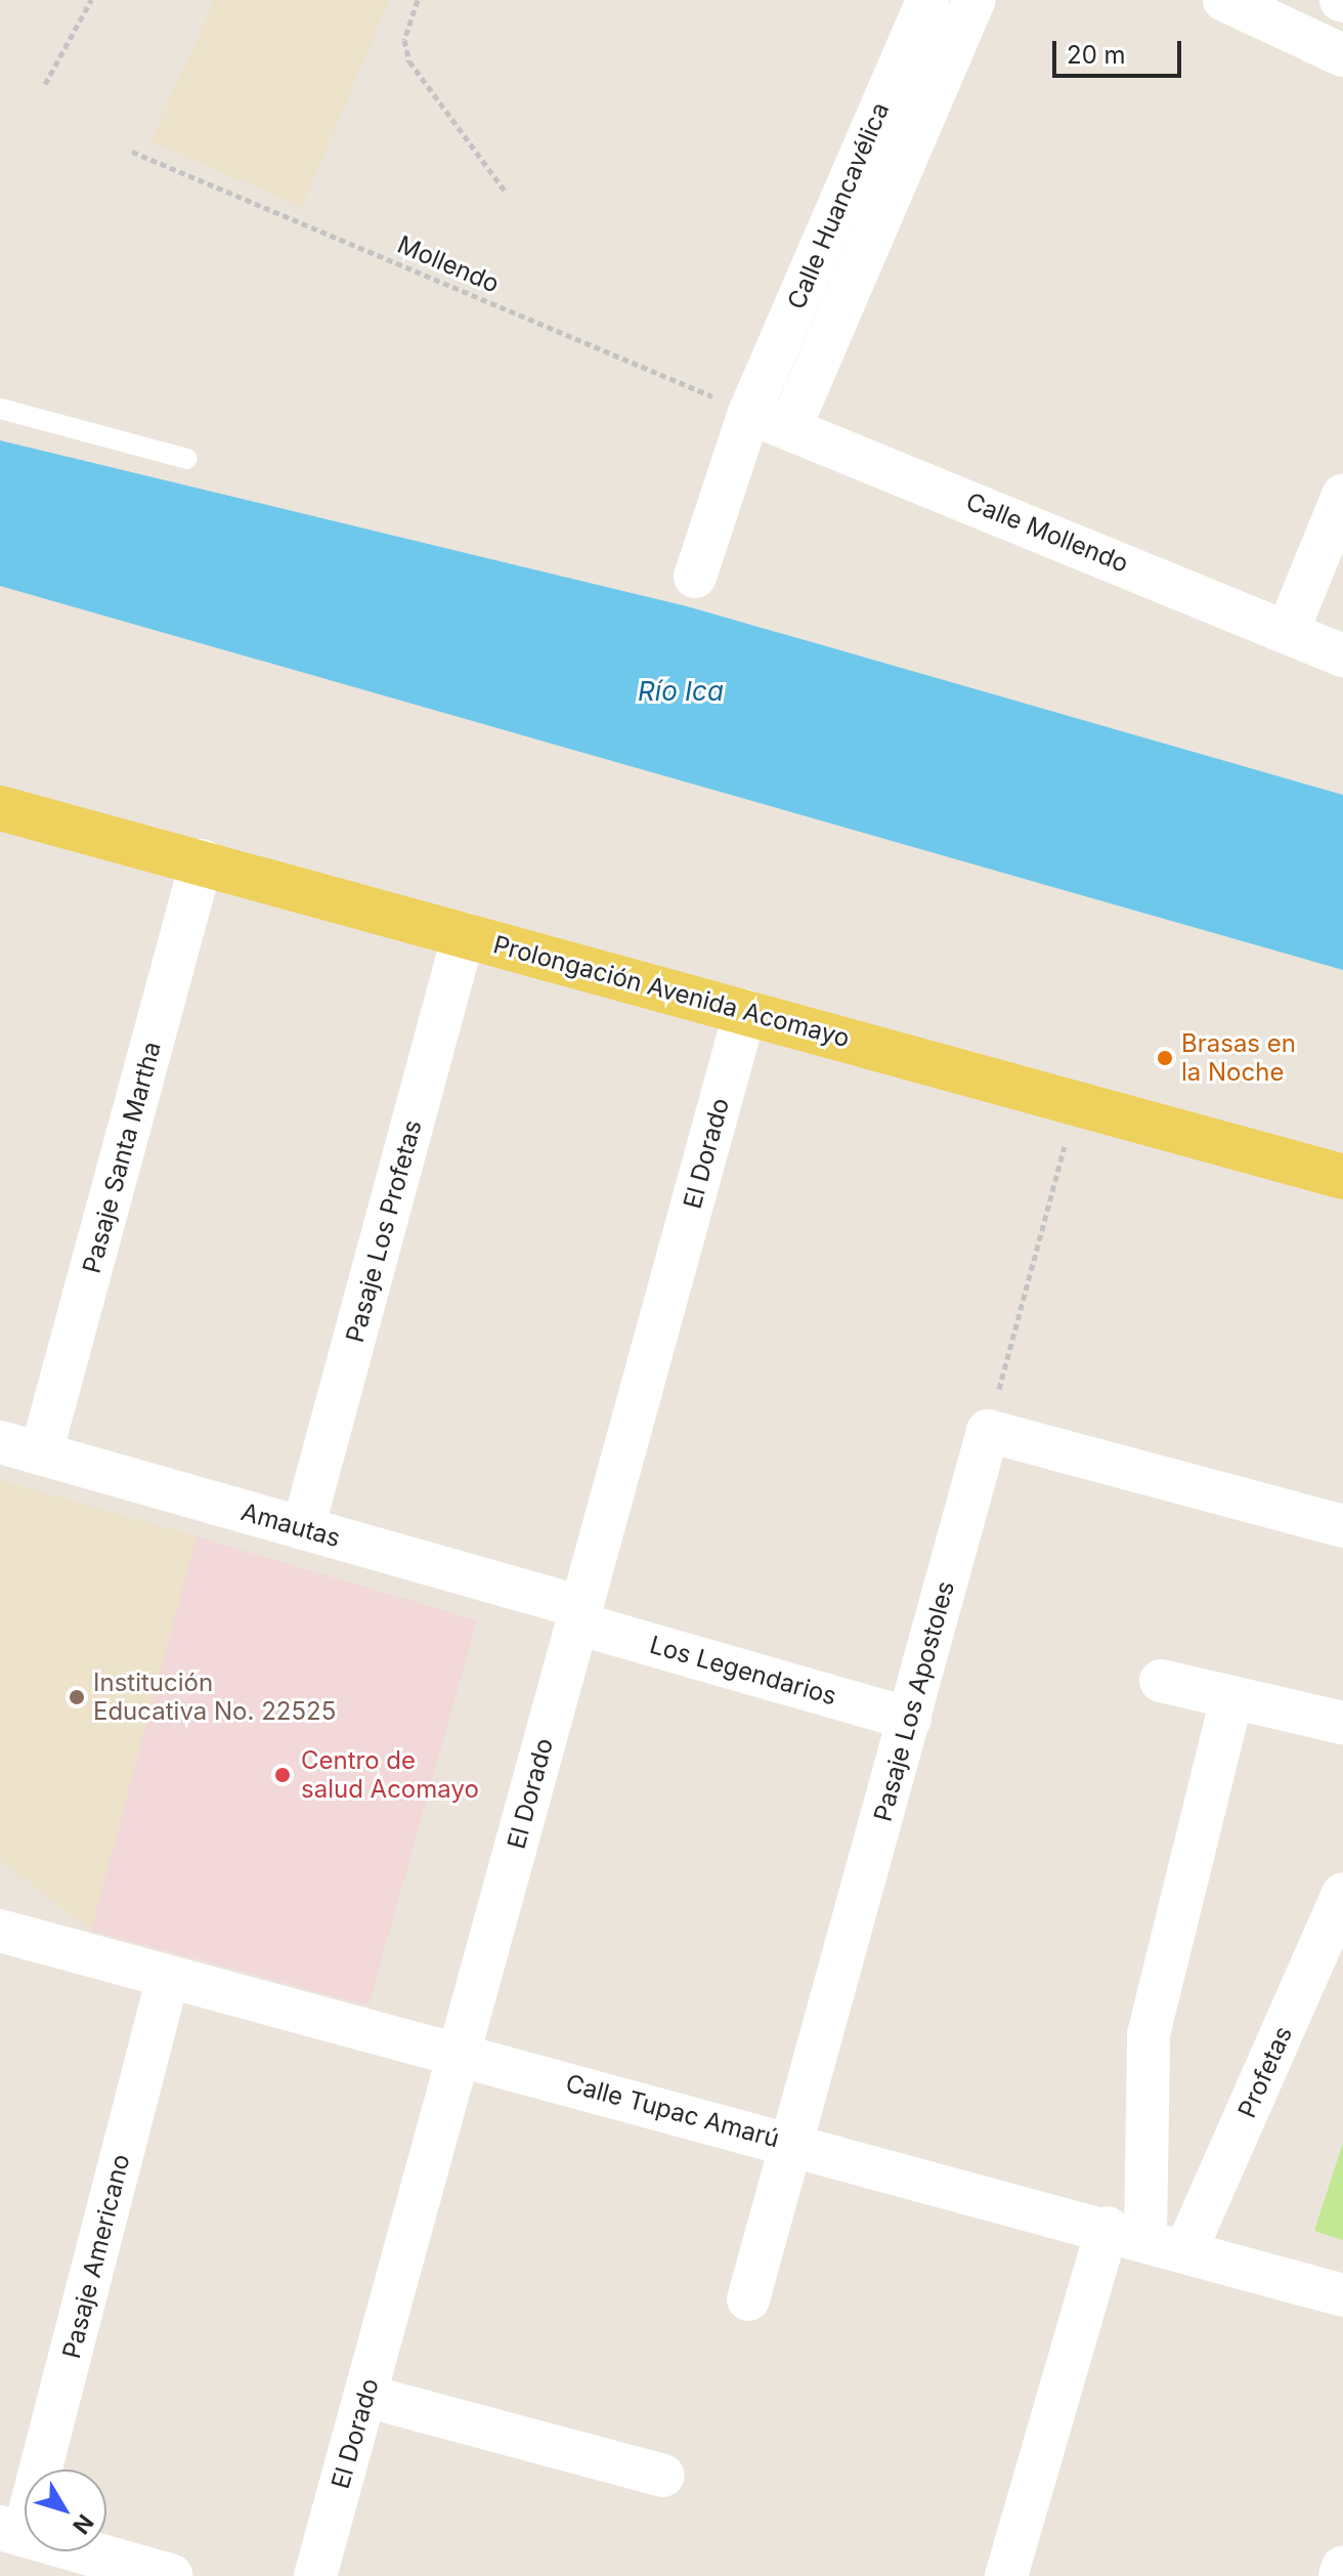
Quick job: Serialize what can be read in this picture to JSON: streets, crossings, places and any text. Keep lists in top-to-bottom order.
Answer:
{
  "streets": {
    "main road": ["Prolongación Avenida Acomayo"],
    "street": [
      "Calle Huancavélica",
      "Calle Mollendo",
      "El Dorado",
      "Pasaje Santa Martha",
      "Pasaje Los Profetas",
      "Amautas",
      "Los Legendarios",
      "Pasaje Los Apostoles",
      "Profetas",
      "Calle Tupac Amarú",
      "Pasaje Americano"
    ],
    "path": ["Mollendo"]
  },
  "crossings": [
    ["Calle Huancavélica", "Mollendo"],
    ["Calle Huancavélica", "Calle Mollendo"],
    ["Mollendo", "Calle Mollendo"],
    ["Prolongación Avenida Acomayo", "El Dorado"],
    ["Prolongación Avenida Acomayo", "Pasaje Santa Martha"],
    ["Prolongación Avenida Acomayo", "Pasaje Los Profetas"],
    ["El Dorado", "Amautas"],
    ["El Dorado", "Los Legendarios"],
    ["El Dorado", "Calle Tupac Amarú"],
    ["Pasaje Santa Martha", "Amautas"],
    ["Pasaje Los Profetas", "Amautas"],
    ["Amautas", "Los Legendarios"],
    ["Los Legendarios", "Pasaje Los Apostoles"],
    ["Pasaje Los Apostoles", "Calle Tupac Amarú"],
    ["Profetas", "Calle Tupac Amarú"],
    ["Calle Tupac Amarú", "Pasaje Americano"]
  ],
  "water": ["Río Ica"],
  "places": ["Brasas en la Noche", "Institución Educativa No. 22525", "Centro de salud Acomayo"],
  "scale_bar": "20 m",
  "north": "bottom right"
}
